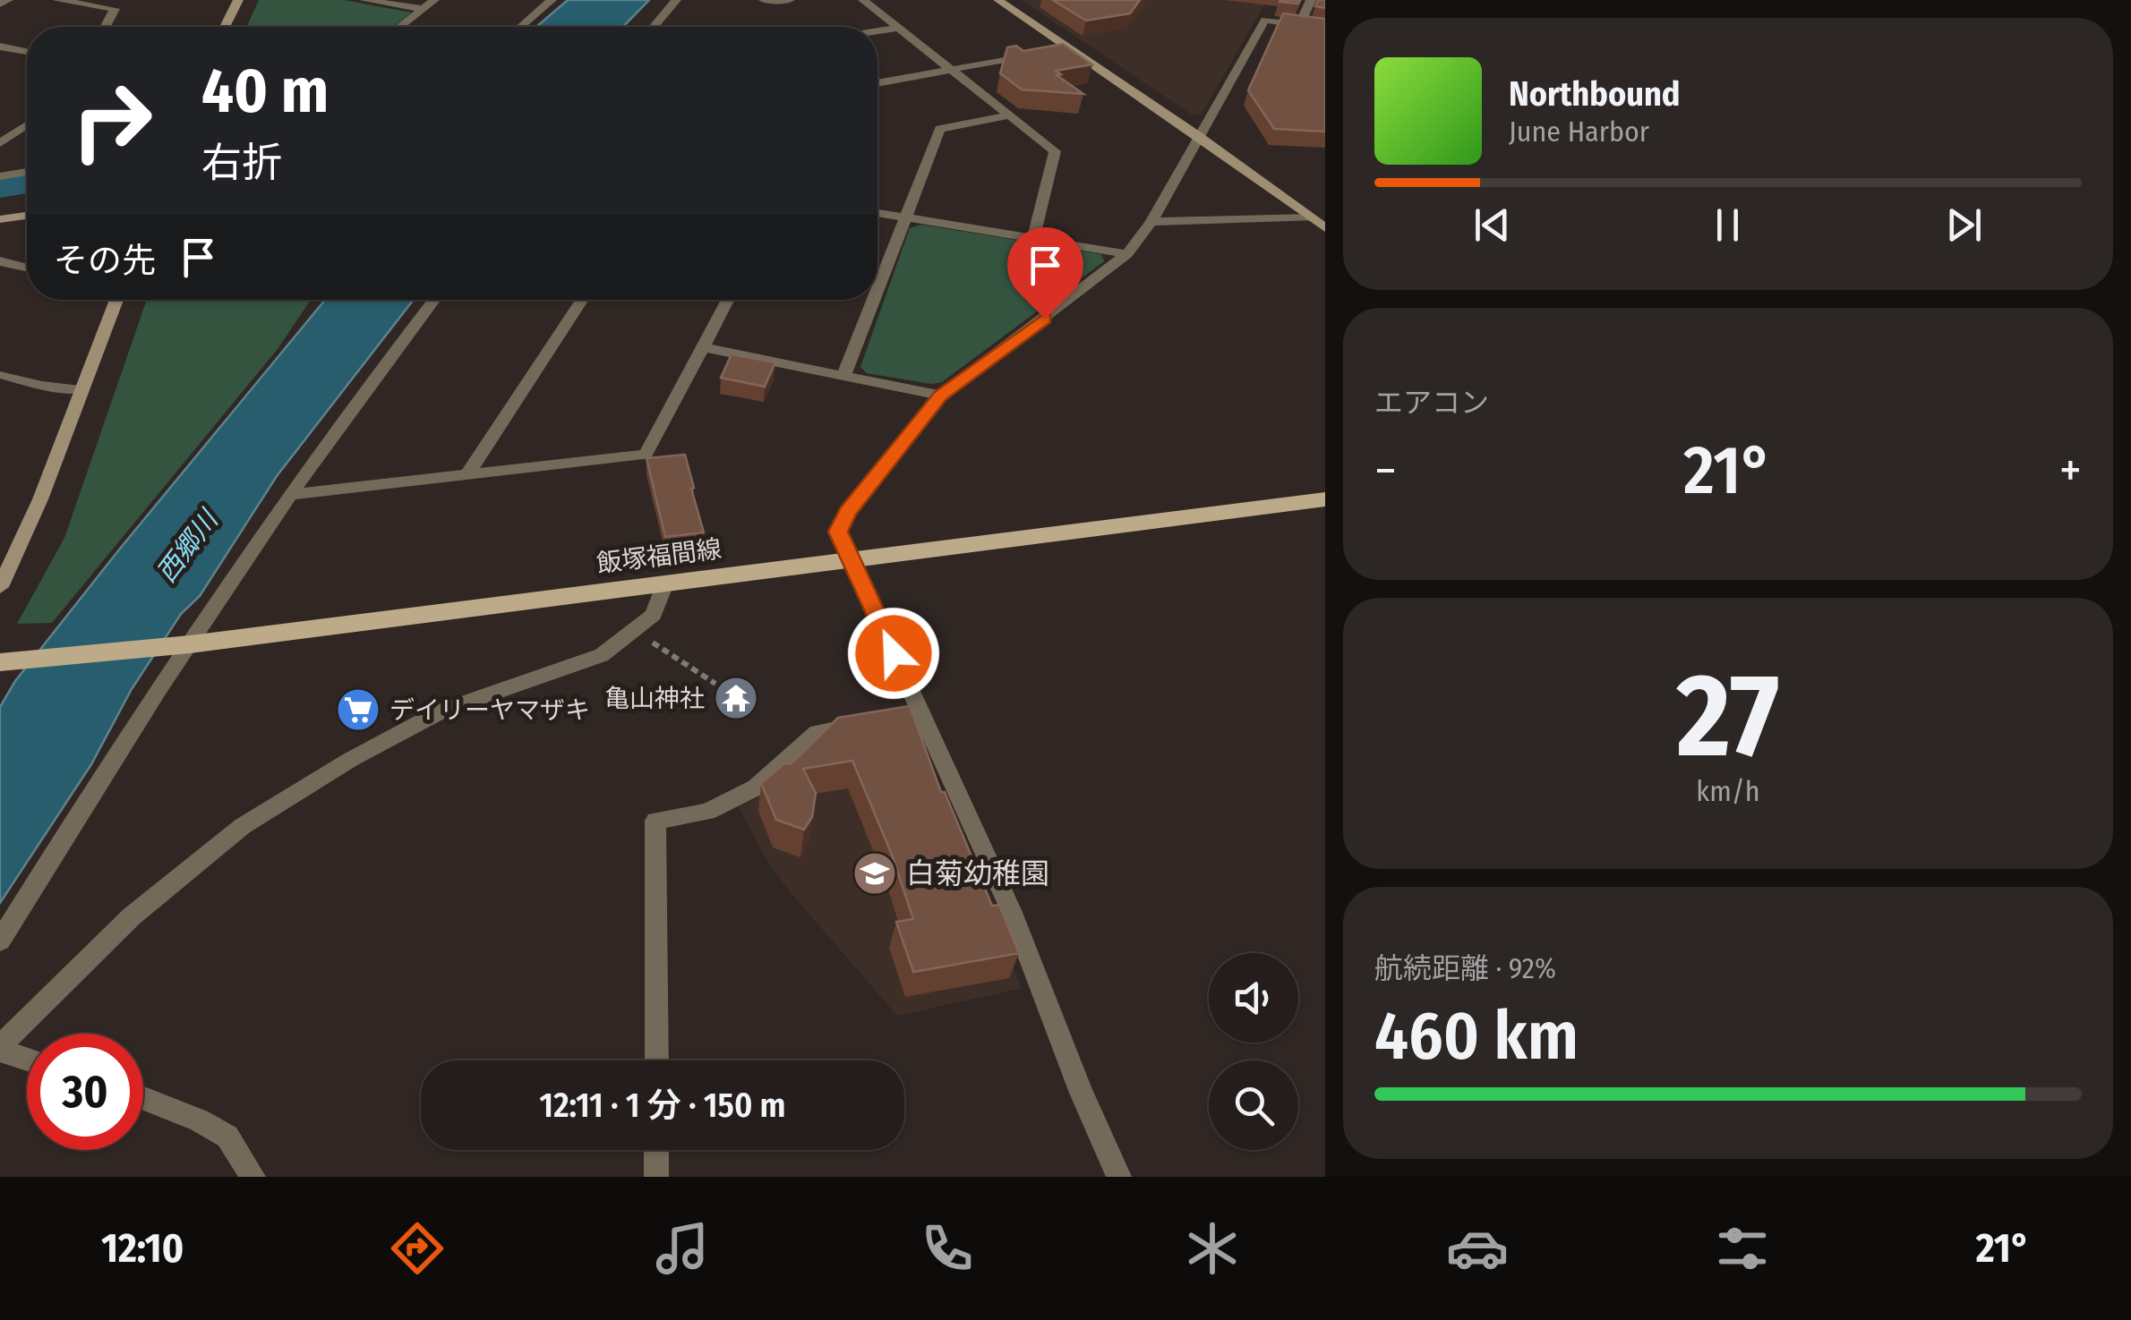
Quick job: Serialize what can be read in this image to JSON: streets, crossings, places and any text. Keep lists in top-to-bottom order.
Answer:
{
  "streets": {
    "main road": ["飯塚福間線"]
  },
  "water": ["西郷川"],
  "places": {
    "temple": ["亀山神社"],
    "supermarket": ["デイリーヤマザキ"],
    "school or university": ["白菊幼稚園"]
  },
  "page": {
    "turn": ["40 m", "右折"],
    "song": ["Northbound", "June Harbor"],
    "then": "その先",
    "tile": [
      "エアコン",
      ["27", "km/h"],
      ["航続距離 · 92%", "460 km"]
    ],
    "heat": ["−", "21°", "+"],
    "limit": "30",
    "trip": "12:11 · 1 分 · 150 m",
    "tabs": ["12:10", "21°"]
  }
}
